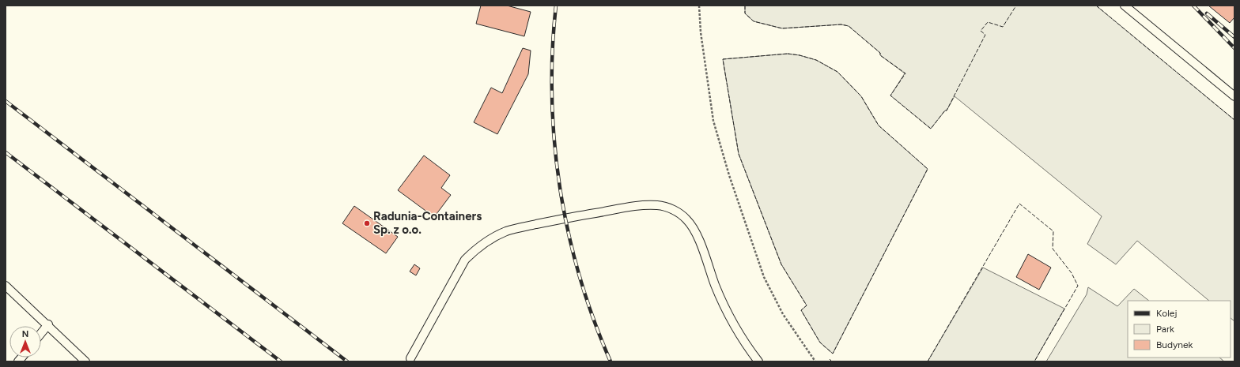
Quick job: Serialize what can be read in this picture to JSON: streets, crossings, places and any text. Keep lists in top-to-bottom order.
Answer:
{
  "places": ["Radunia-Containers Sp. z o.o."],
  "legend": ["Kolej", "Park", "Budynek"],
  "north": "top"
}
